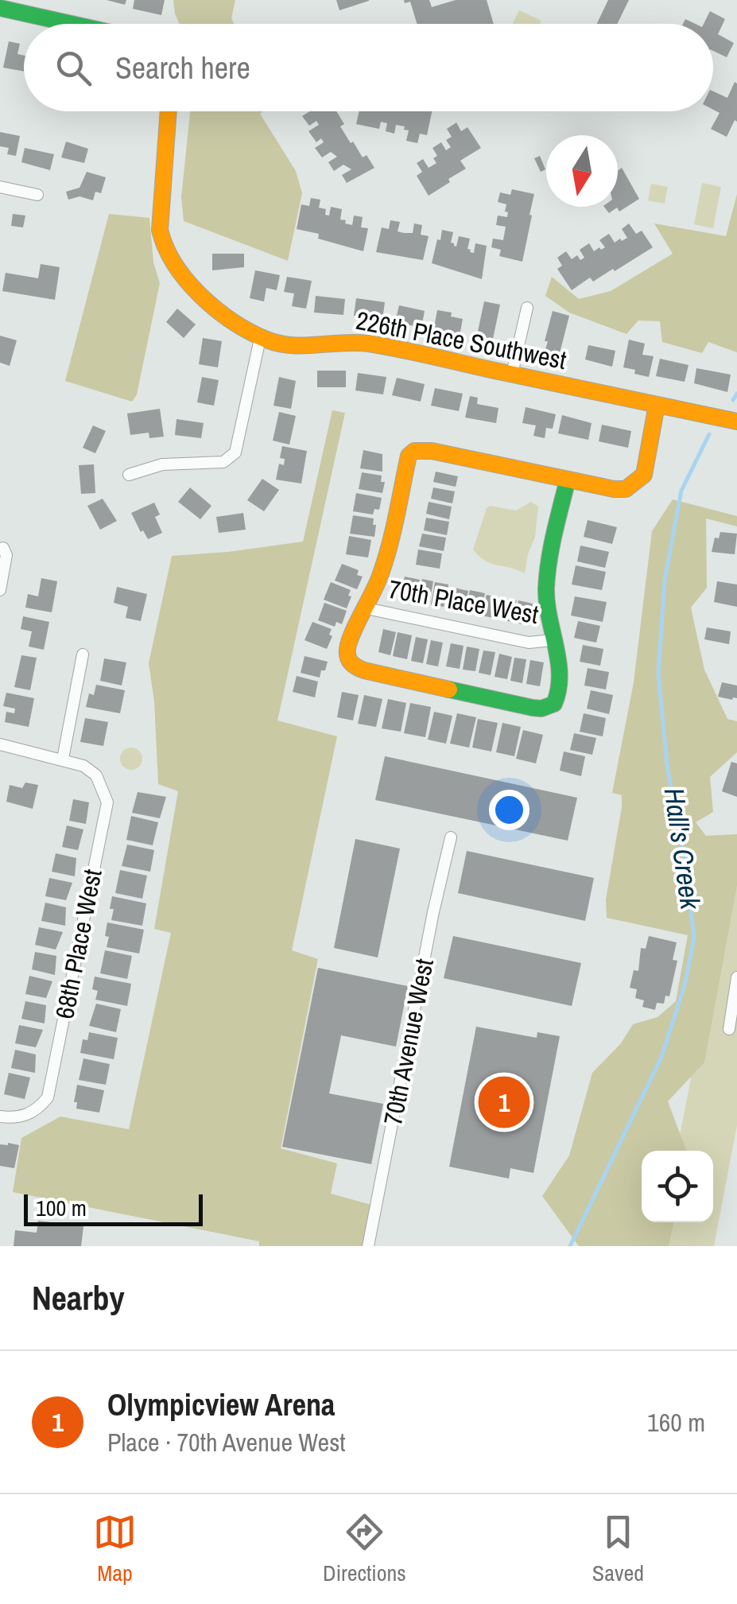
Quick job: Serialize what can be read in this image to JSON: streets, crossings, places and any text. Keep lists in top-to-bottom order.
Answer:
{
  "streets": {
    "street": [
      "226th Place Southwest",
      "70th Place West",
      "68th Place West",
      "70th Avenue West"
    ]
  },
  "water": ["Hall's Creek"],
  "scale_bar": "100 m",
  "north": "bottom",
  "page": {
    "search": "Search here",
    "pins": "1",
    "scale": "100 m",
    "heading": "Nearby",
    "list": [
      {
        "mark": "1",
        "name": "Olympicview Arena",
        "note": "Place · 70th Avenue West",
        "value": "160 m"
      }
    ],
    "nav": ["Map", "Directions", "Saved"]
  }
}
